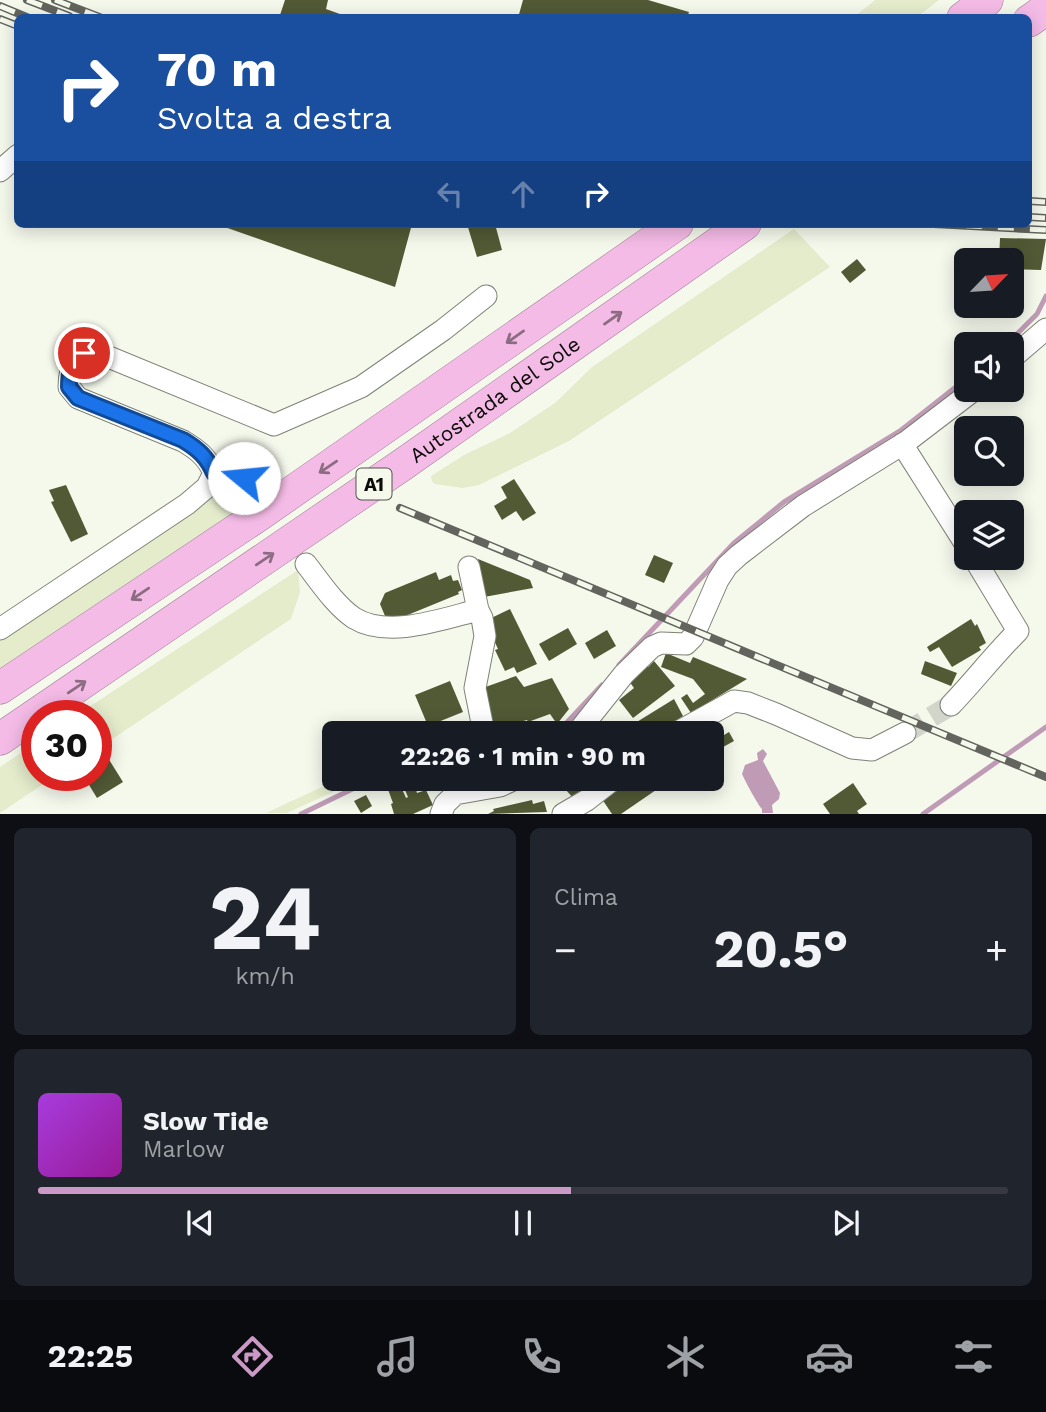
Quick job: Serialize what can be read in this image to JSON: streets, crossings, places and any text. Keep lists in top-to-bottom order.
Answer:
{
  "streets": {
    "highway": ["Autostrada del Sole", "A1"]
  },
  "north": "top right",
  "page": {
    "turn": ["70 m", "Svolta a destra"],
    "limit": "30",
    "trip": "22:26 · 1 min · 90 m",
    "tile": [
      ["24", "km/h"],
      "Clima"
    ],
    "heat": ["−", "20.5°", "+"],
    "song": ["Slow Tide", "Marlow"],
    "tabs": "22:25"
  }
}
